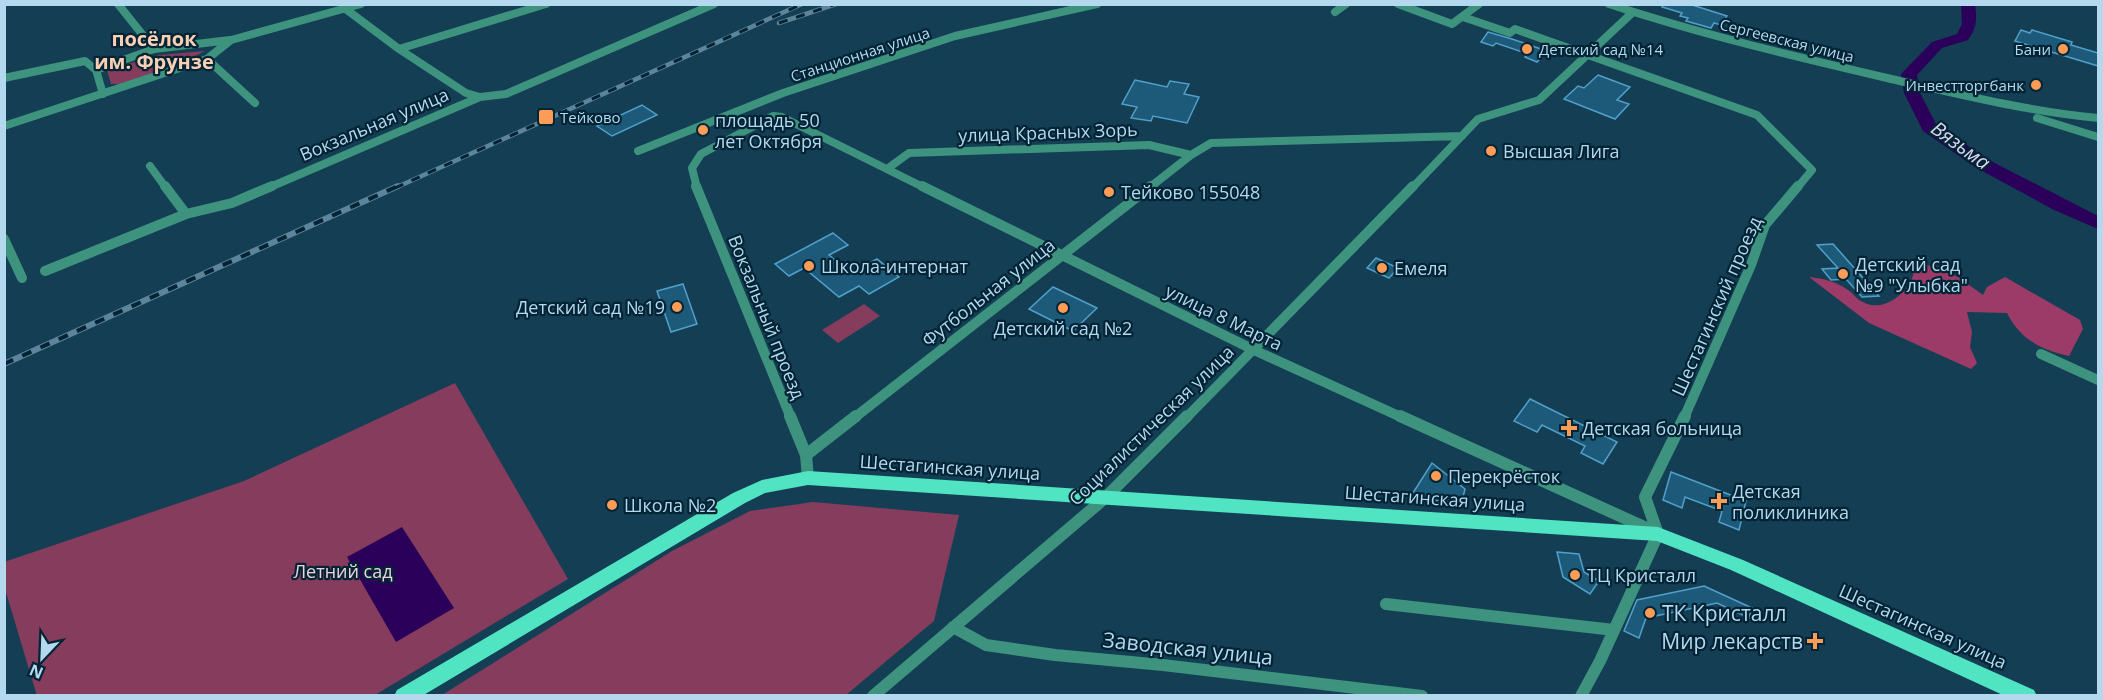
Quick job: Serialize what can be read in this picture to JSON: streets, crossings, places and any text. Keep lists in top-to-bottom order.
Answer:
{
  "streets": {
    "main road": ["Шестагинская улица"],
    "street": [
      "Сергеевская улица",
      "Станционная улица",
      "Вокзальная улица",
      "улица Красных Зорь",
      "Футбольная улица",
      "Шестагинский проезд",
      "Вокзальный проезд",
      "улица 8 Марта",
      "Социалистическая улица",
      "Заводская улица"
    ]
  },
  "crossings": [
    ["Сергеевская улица", "Социалистическая улица"],
    ["улица Красных Зорь", "Футбольная улица"],
    ["улица Красных Зорь", "улица 8 Марта"],
    ["Футбольная улица", "Вокзальный проезд"],
    ["Футбольная улица", "улица 8 Марта"],
    ["Шестагинский проезд", "улица 8 Марта"],
    ["Шестагинский проезд", "Социалистическая улица"],
    ["Шестагинский проезд", "Шестагинская улица"],
    ["Вокзальный проезд", "улица 8 Марта"],
    ["Вокзальный проезд", "Шестагинская улица"],
    ["улица 8 Марта", "Социалистическая улица"],
    ["улица 8 Марта", "Шестагинская улица"],
    ["Социалистическая улица", "Шестагинская улица"],
    ["Социалистическая улица", "Заводская улица"]
  ],
  "districts": ["посёлок им. Фрунзе"],
  "water": ["Вязьма"],
  "parks": ["Летний сад"],
  "places": {
    "other": [
      "Детский сад №14",
      "Бани",
      "Инвестторгбанк",
      "площадь 50 лет Октября",
      "Высшая Лига",
      "Тейково 155048",
      "Школа-интернат",
      "Емеля",
      "Детский сад №9 \"Улыбка\"",
      "Детский сад №19",
      "Детский сад №2",
      "Перекрёсток",
      "Школа №2",
      "ТЦ Кристалл",
      "ТК Кристалл"
    ],
    "transit": ["Тейково"],
    "health": ["Детская больница", "Детская поликлиника", "Мир лекарств"]
  },
  "north": "bottom left"
}
